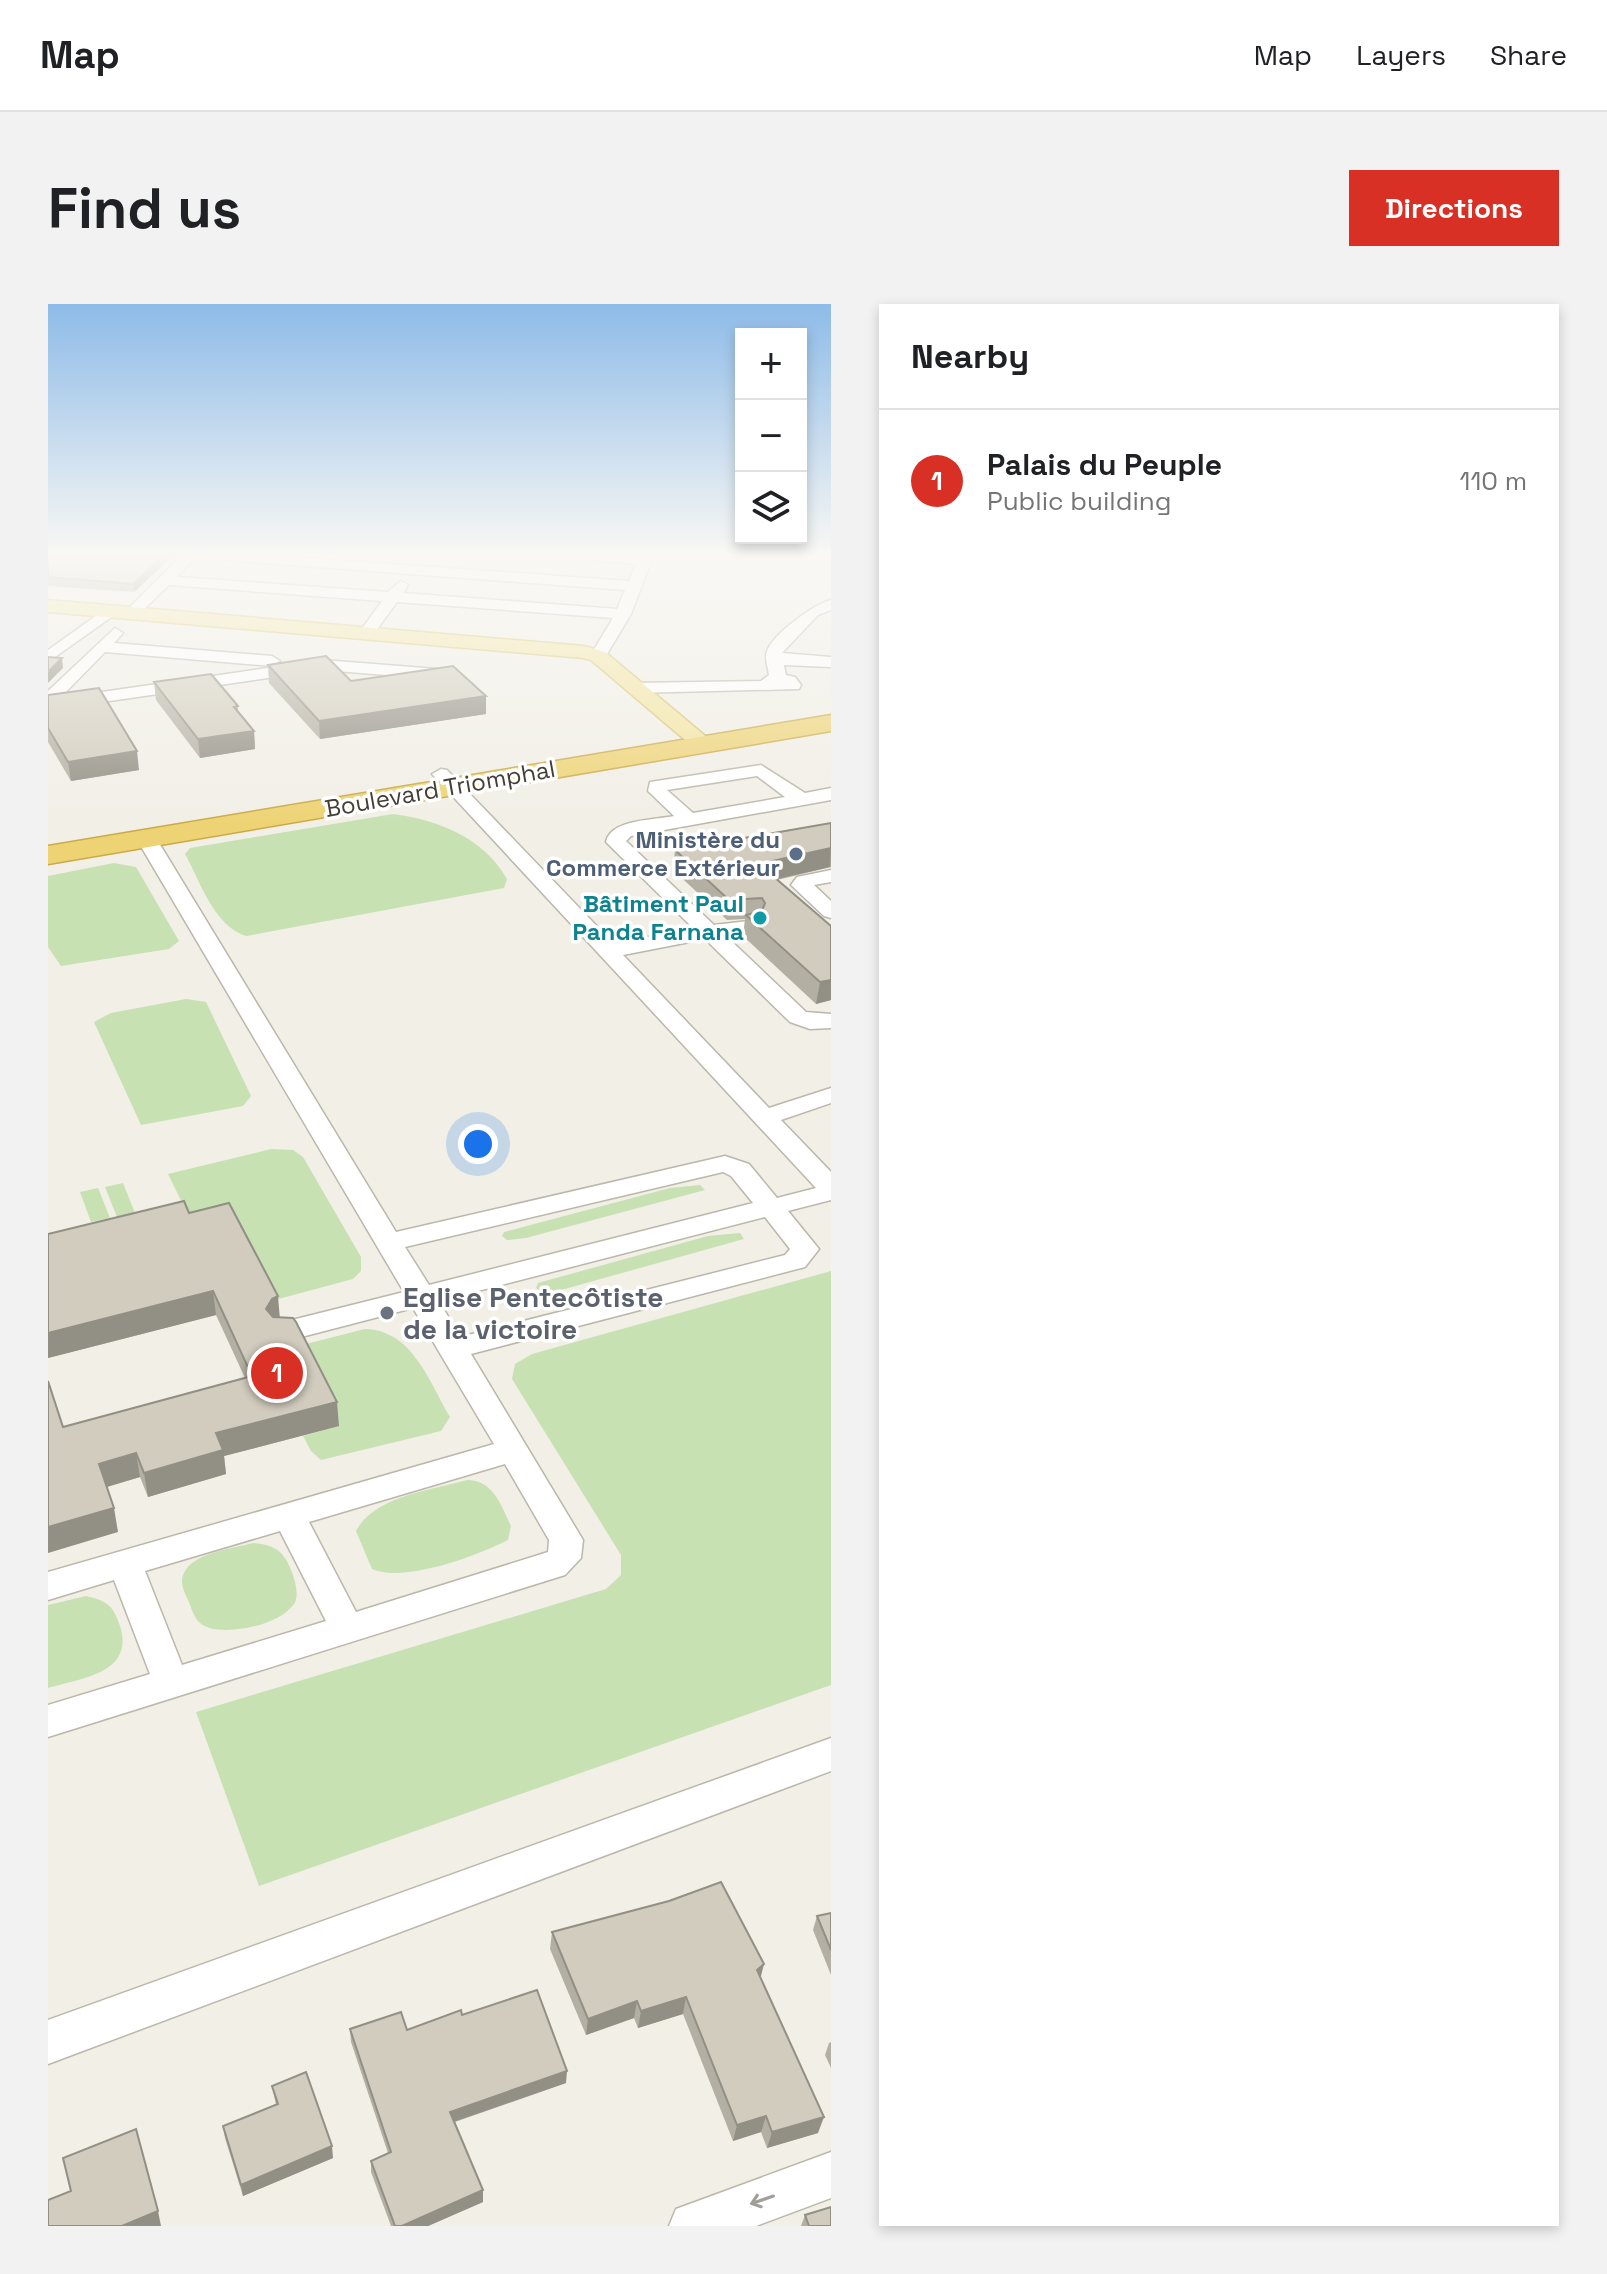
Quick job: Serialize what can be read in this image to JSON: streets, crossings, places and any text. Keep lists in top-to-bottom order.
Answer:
{
  "streets": {
    "highway": ["Boulevard Triomphal"]
  },
  "places": ["Ministère du Commerce Extérieur", "Bâtiment Paul Panda Farnana", "Eglise Pentecôtiste de la victoire"],
  "page": {
    "header": "Map",
    "nav": ["Map", "Layers", "Share"],
    "buttons": "Directions",
    "title": "Find us",
    "heading": "Nearby",
    "map_buttons": ["+", "−"],
    "list": [
      {
        "mark": "1",
        "name": "Palais du Peuple",
        "note": "Public building",
        "value": "110 m"
      }
    ],
    "pins": "1"
  }
}
